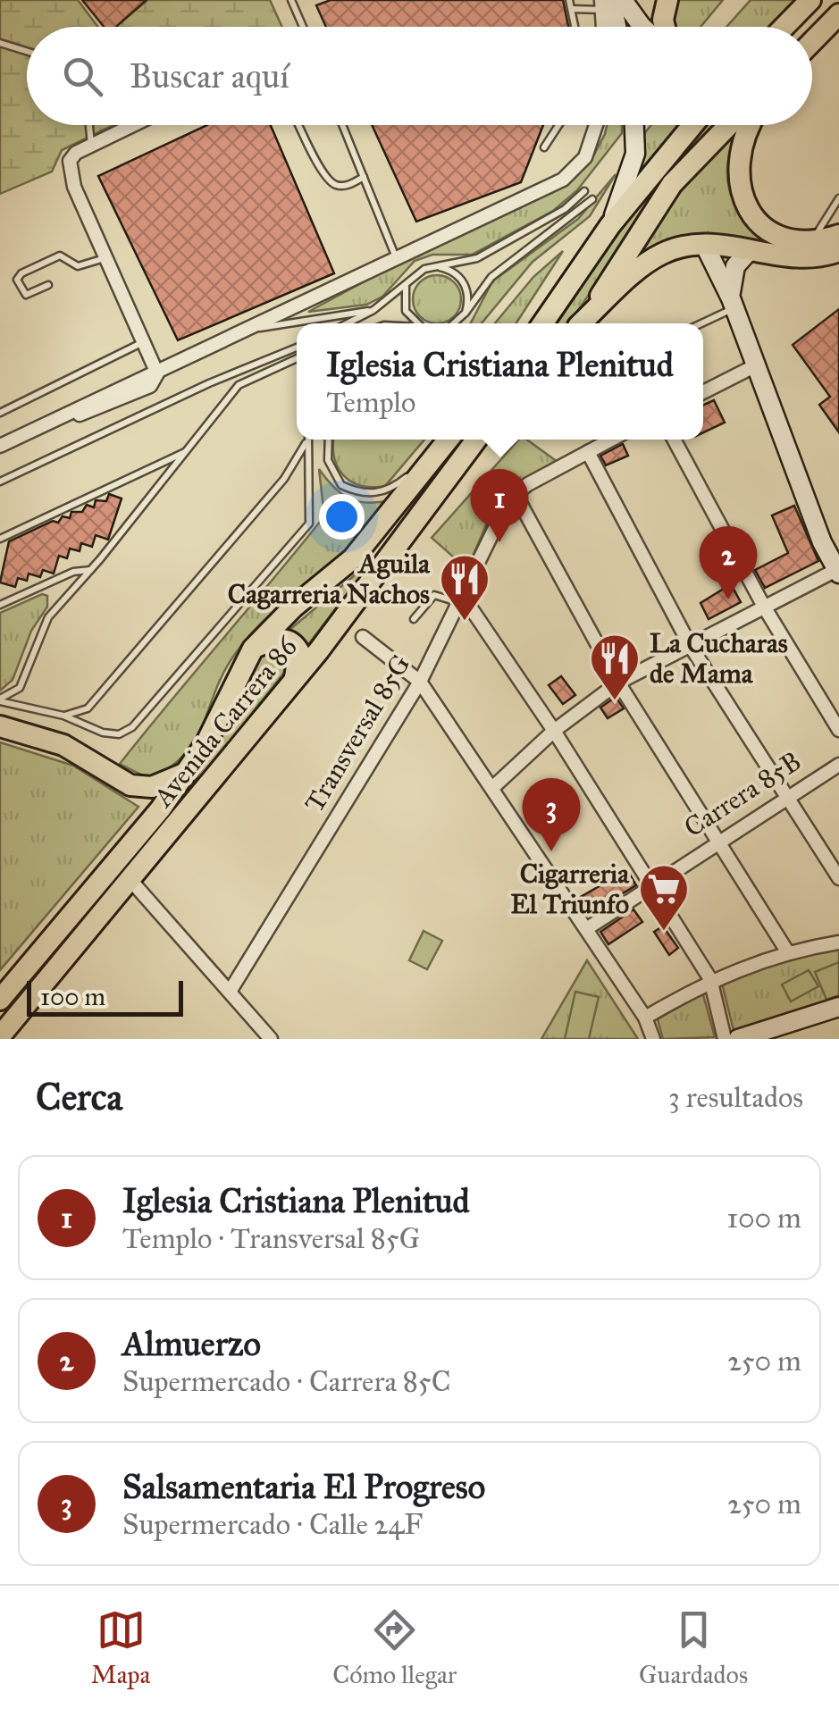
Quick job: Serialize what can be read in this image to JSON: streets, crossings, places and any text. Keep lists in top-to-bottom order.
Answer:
{
  "streets": {
    "main road": ["Avenida Carrera 86"],
    "street": ["Transversal 85G", "Carrera 85B"]
  },
  "places": {
    "restaurant": ["Aguila Cagarreria Nachos", "La Cucharas de Mama"],
    "supermarket": ["Cigarreria El Triunfo"]
  },
  "scale_bar": "100 m",
  "page": {
    "search": "Buscar aquí",
    "popup": ["Iglesia Cristiana Plenitud", "Templo"],
    "pins": ["1", "2", "3"],
    "scale": "100 m",
    "heading": ["Cerca", "3 resultados"],
    "list": [
      {
        "mark": "1",
        "name": "Iglesia Cristiana Plenitud",
        "note": "Templo · Transversal 85G",
        "value": "100 m"
      },
      {
        "mark": "2",
        "name": "Almuerzo",
        "note": "Supermercado · Carrera 85C",
        "value": "250 m"
      },
      {
        "mark": "3",
        "name": "Salsamentaria El Progreso",
        "note": "Supermercado · Calle 24F",
        "value": "250 m"
      }
    ],
    "nav": ["Mapa", "Cómo llegar", "Guardados"]
  }
}
